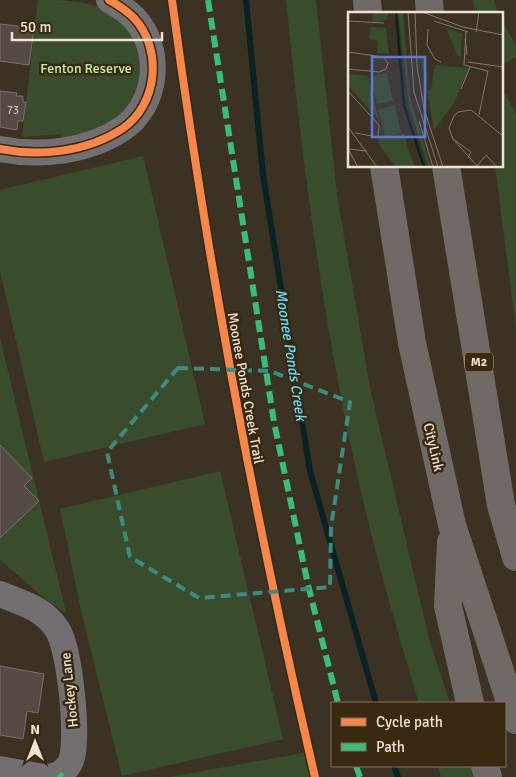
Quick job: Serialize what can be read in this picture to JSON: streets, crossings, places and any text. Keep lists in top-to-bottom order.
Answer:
{
  "streets": {
    "highway": ["M2", "CityLink"],
    "street": ["Hockey Lane"],
    "cycle path": ["Moonee Ponds Creek Trail"]
  },
  "water": ["Moonee Ponds Creek"],
  "parks": ["Fenton Reserve"],
  "house_numbers": ["73"],
  "legend": ["Cycle path", "Path"],
  "scale_bar": "50 m",
  "north": "top"
}
